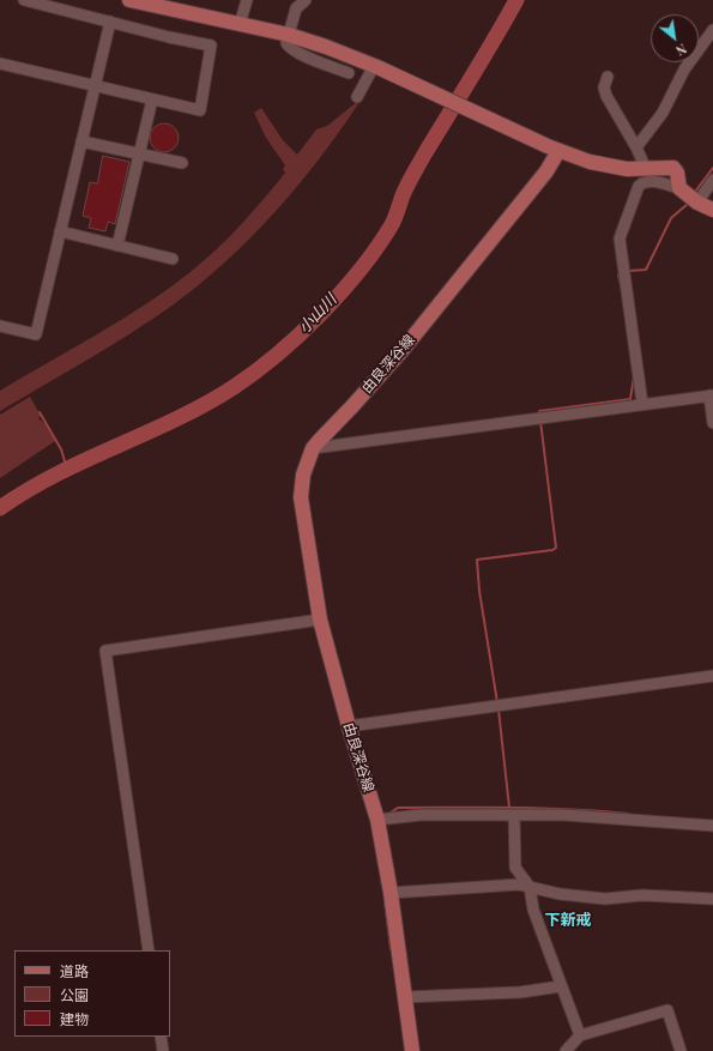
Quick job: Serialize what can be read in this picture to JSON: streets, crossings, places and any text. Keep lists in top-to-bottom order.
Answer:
{
  "streets": {
    "main road": ["由良深谷線"]
  },
  "districts": ["下新戒"],
  "water": ["小山川"],
  "legend": ["道路", "公園", "建物"],
  "north": "bottom right"
}
